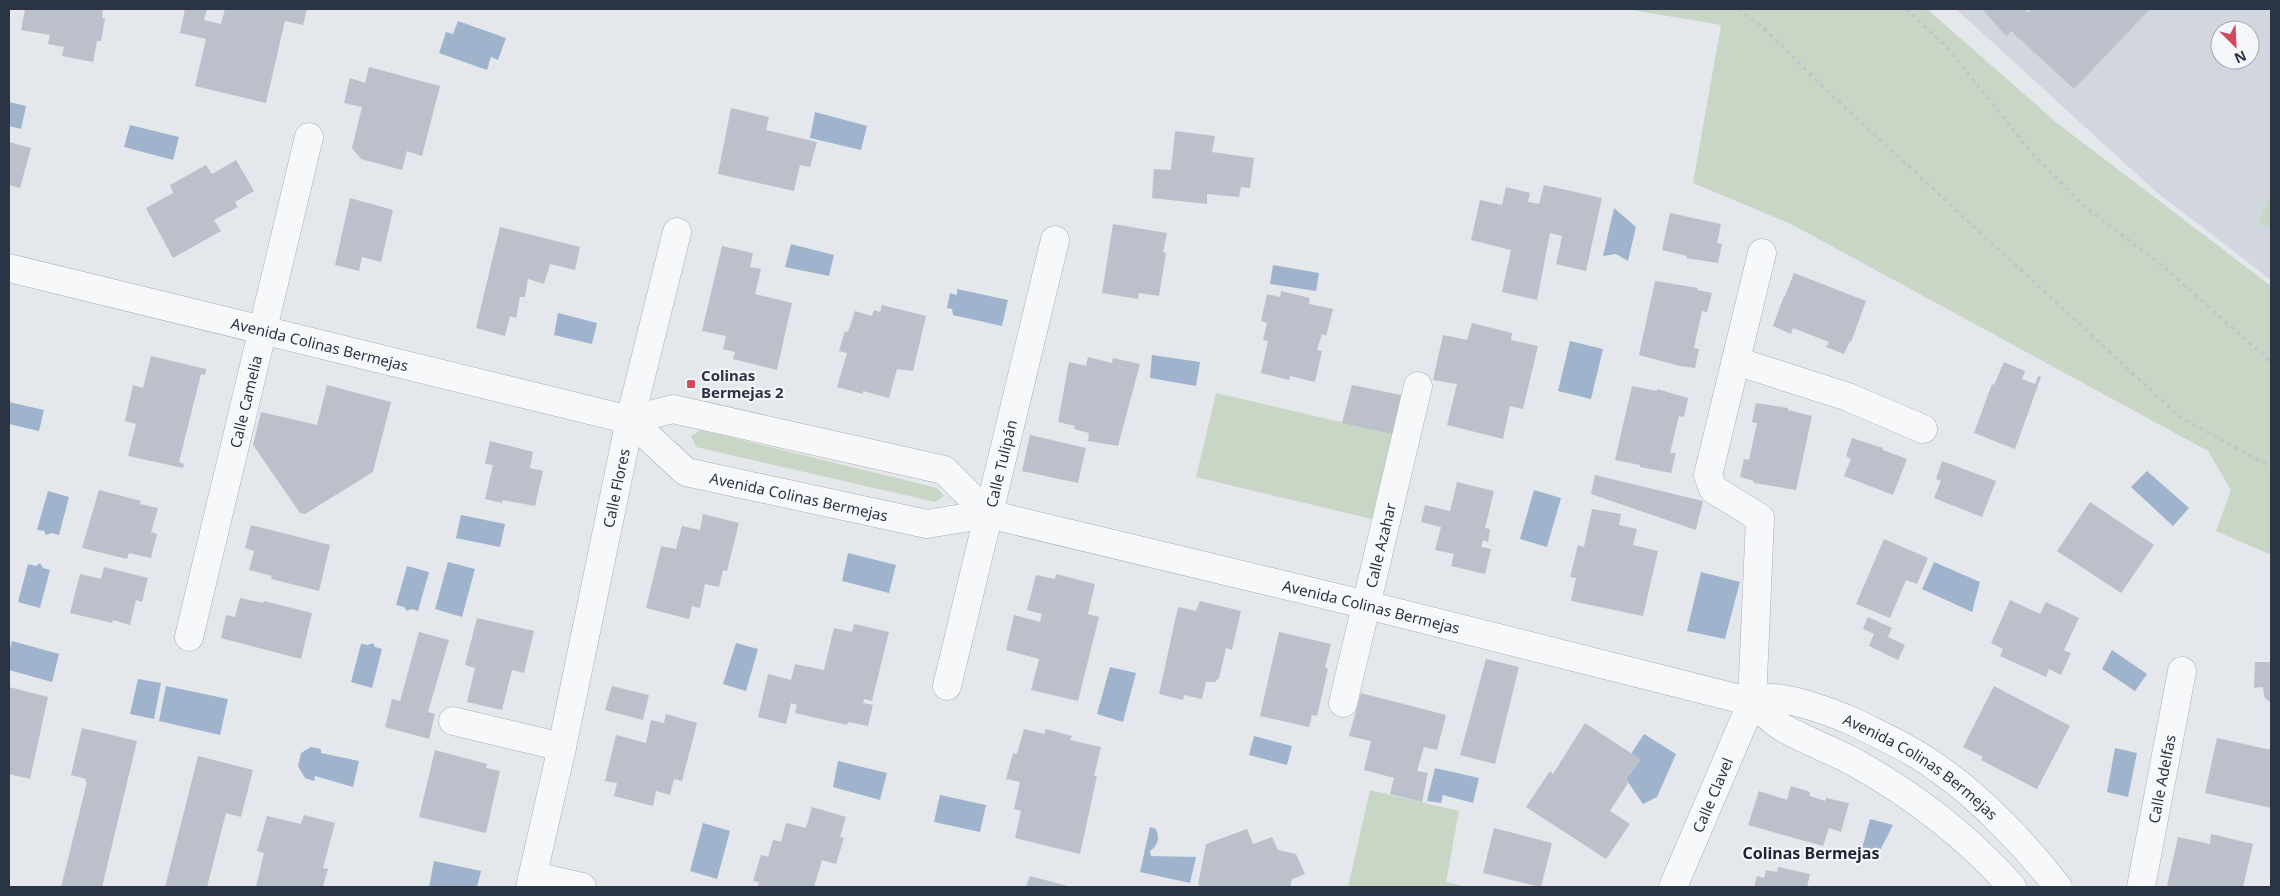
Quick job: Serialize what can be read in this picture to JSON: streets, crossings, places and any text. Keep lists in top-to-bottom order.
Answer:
{
  "streets": {
    "street": [
      "Avenida Colinas Bermejas",
      "Calle Camelia",
      "Calle Tulipán",
      "Calle Flores",
      "Calle Azahar",
      "Calle Adelfas",
      "Calle Clavel"
    ]
  },
  "crossings": [
    ["Avenida Colinas Bermejas", "Calle Camelia"],
    ["Avenida Colinas Bermejas", "Calle Tulipán"],
    ["Avenida Colinas Bermejas", "Calle Flores"],
    ["Avenida Colinas Bermejas", "Calle Azahar"],
    ["Avenida Colinas Bermejas", "Calle Clavel"]
  ],
  "districts": ["Colinas Bermejas"],
  "places": {
    "transit": ["Colinas Bermejas 2"]
  },
  "north": "bottom right"
}
